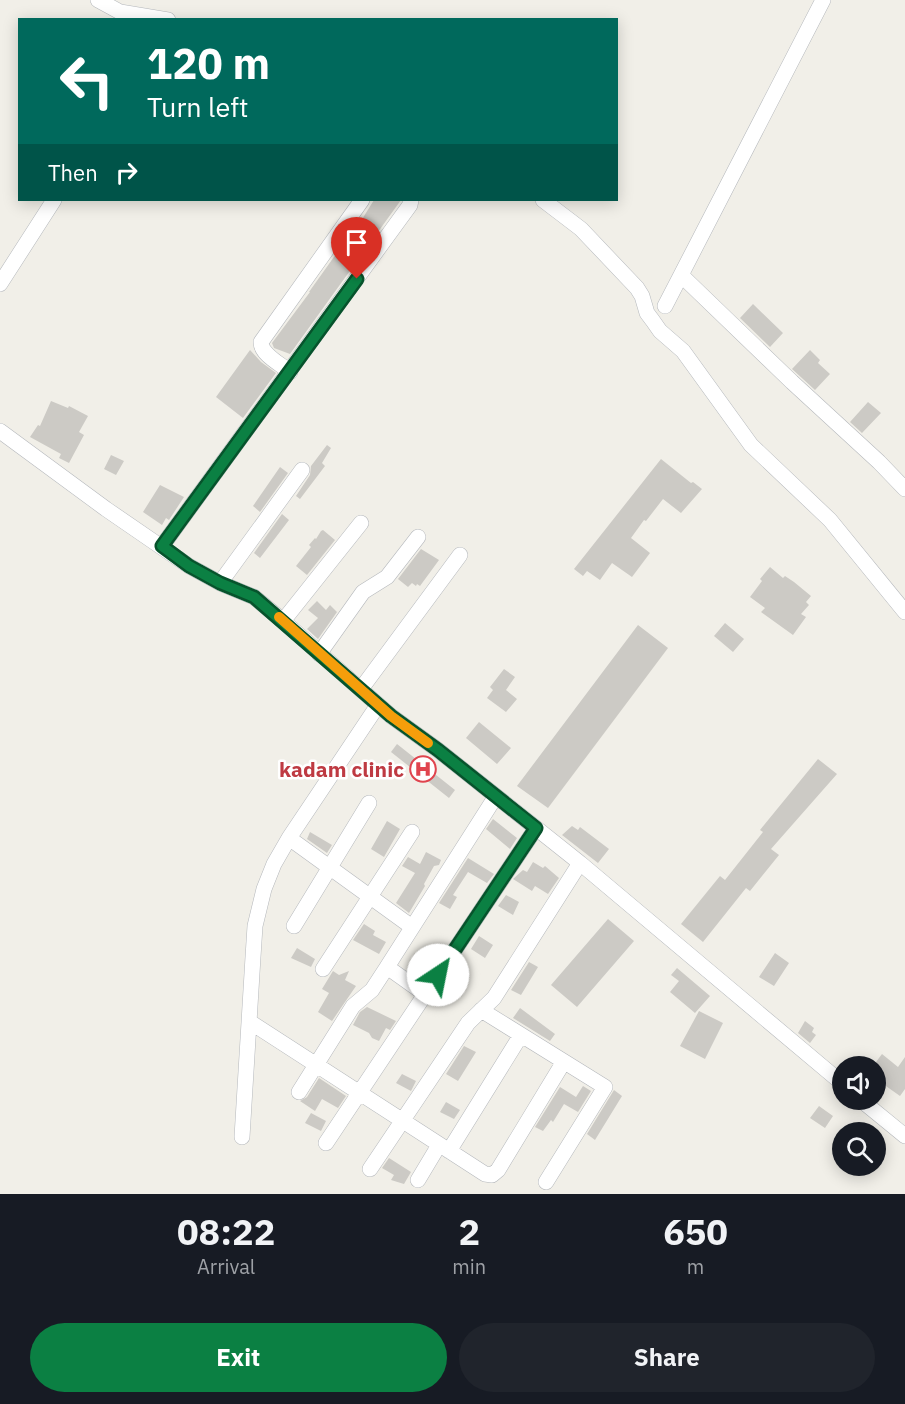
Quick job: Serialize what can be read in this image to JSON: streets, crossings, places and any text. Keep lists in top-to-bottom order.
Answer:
{
  "places": {
    "hospital": ["kadam clinic"]
  },
  "page": {
    "turn": ["120 m", "Turn left"],
    "then": "Then",
    "eta": [
      "08:22",
      "Arrival",
      "2",
      "min",
      "650",
      "m"
    ],
    "buttons": ["Exit", "Share"]
  }
}
